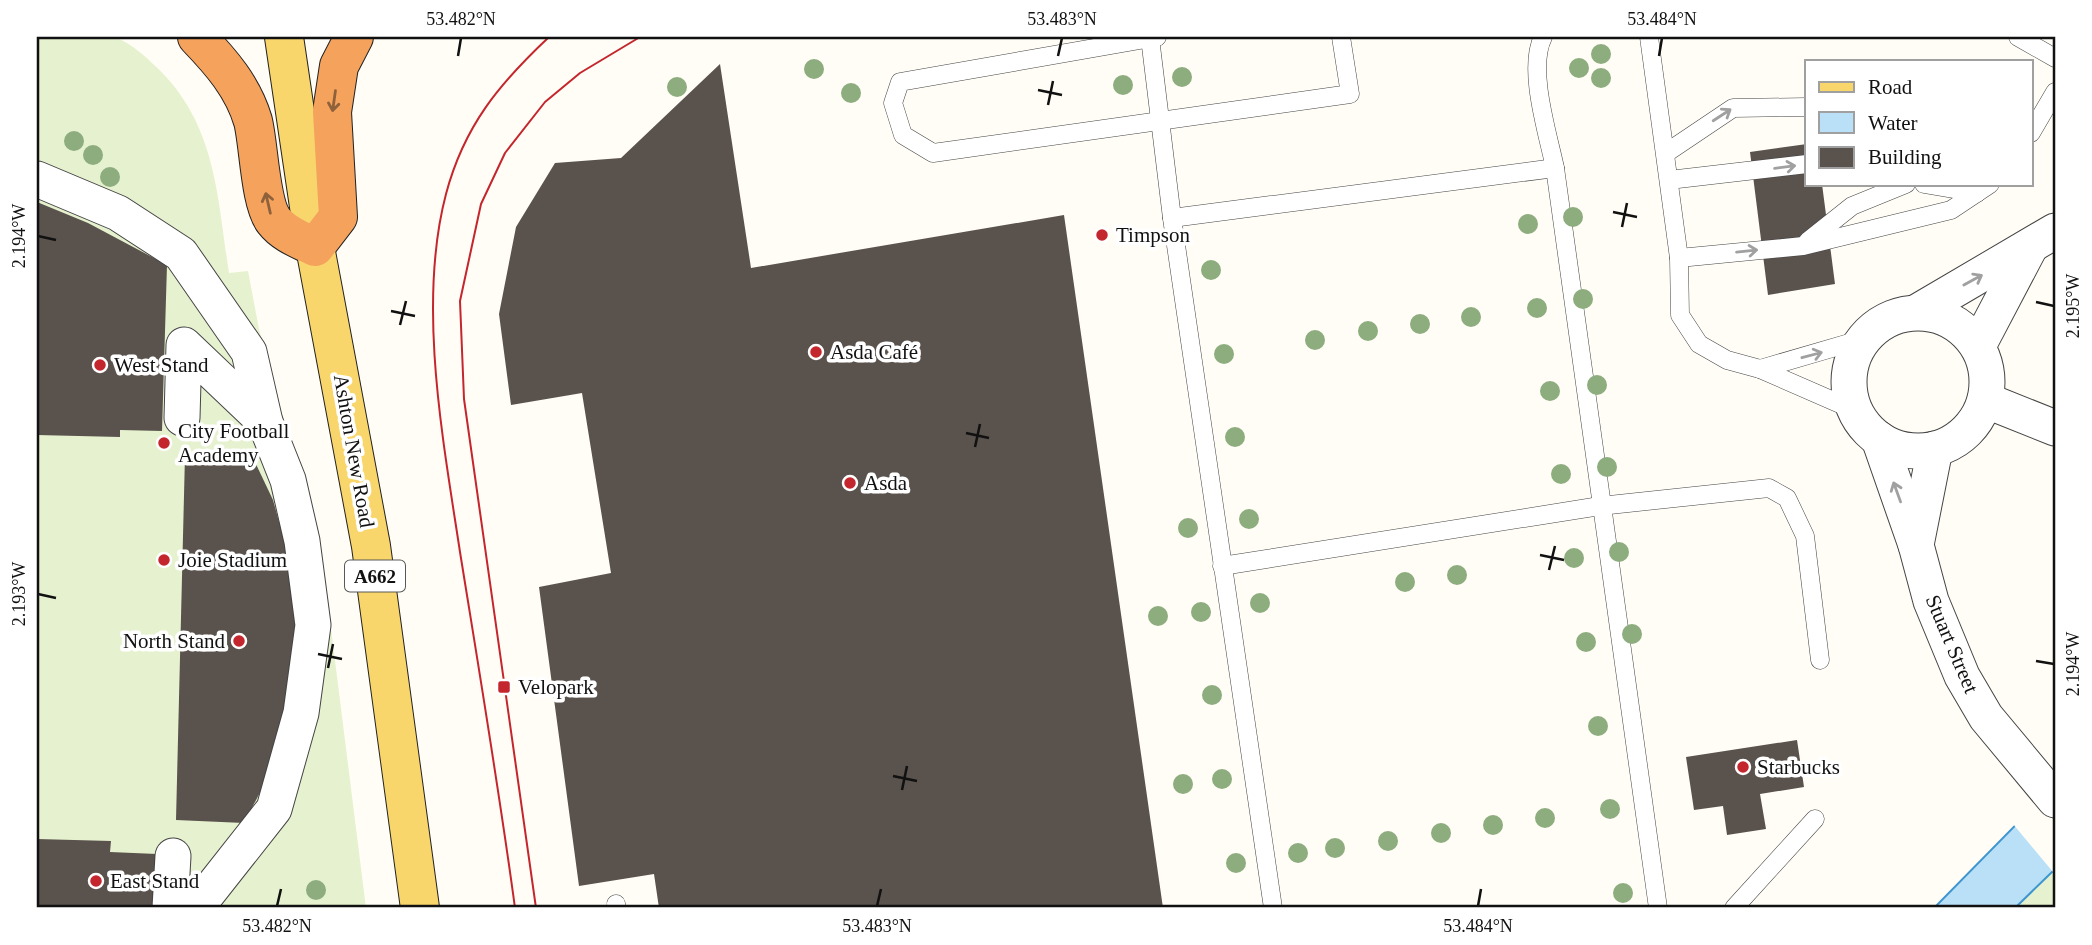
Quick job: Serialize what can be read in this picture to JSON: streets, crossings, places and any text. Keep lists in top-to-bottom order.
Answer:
{
  "streets": {
    "main road": ["Ashton New Road", "A662"],
    "street": ["Stuart Street"]
  },
  "places": {
    "other": [
      "Timpson",
      "Asda Café",
      "West Stand",
      "City Football Academy",
      "Asda",
      "Joie Stadium",
      "North Stand",
      "Starbucks",
      "East Stand"
    ],
    "transit": ["Velopark"]
  },
  "legend": ["Road", "Water", "Building"],
  "coordinates": [
    "53.482°N",
    "53.483°N",
    "53.484°N",
    "2.194°W",
    "2.195°W",
    "2.193°W"
  ]
}
